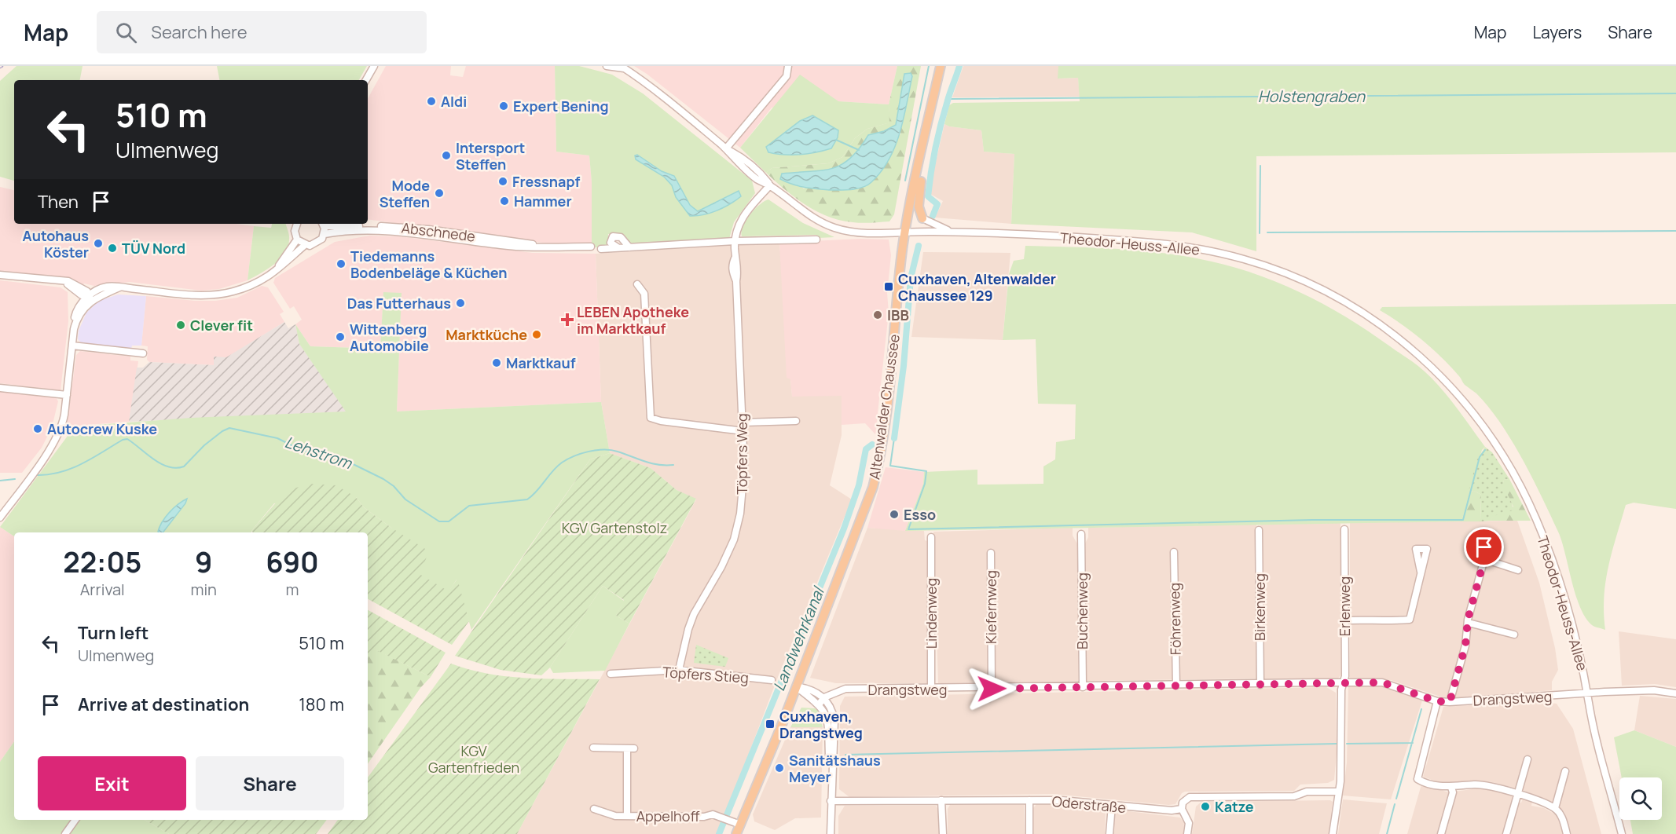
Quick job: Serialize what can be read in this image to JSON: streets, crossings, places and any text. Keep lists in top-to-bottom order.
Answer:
{
  "streets": {
    "main road": ["Altenwalder Chaussee"],
    "street": [
      "Abschnede",
      "Theodor-Heuss-Allee",
      "Töpfers Weg",
      "Erlenweg",
      "Kiefernweg",
      "Birkenweg",
      "Buchenweg",
      "Lindenweg",
      "Föhrenweg",
      "Töpfers Stieg",
      "Drangstweg",
      "Oderstraße",
      "Appelhoff"
    ]
  },
  "crossings": [
    ["Theodor-Heuss-Allee", "Altenwalder Chaussee"],
    ["Theodor-Heuss-Allee", "Töpfers Weg"],
    ["Theodor-Heuss-Allee", "Drangstweg"],
    ["Altenwalder Chaussee", "Appelhoff"],
    ["Töpfers Weg", "Töpfers Stieg"],
    ["Erlenweg", "Drangstweg"],
    ["Kiefernweg", "Drangstweg"],
    ["Birkenweg", "Drangstweg"],
    ["Buchenweg", "Drangstweg"],
    ["Lindenweg", "Drangstweg"],
    ["Föhrenweg", "Drangstweg"]
  ],
  "water": ["Holstengraben", "Lehstrom", "Landwehrkanal"],
  "parks": ["KGV Gartenstolz", "KGV Gartenfrieden"],
  "places": {
    "other": [
      "Aldi",
      "Expert Bening",
      "Intersport Steffen",
      "Fressnapf",
      "Mode Steffen",
      "Hammer",
      "Autohaus Köster",
      "TÜV Nord",
      "Tiedemanns Bodenbeläge & Küchen",
      "Das Futterhaus",
      "IBB",
      "Clever fit",
      "Marktküche",
      "Wittenberg Automobile",
      "Marktkauf",
      "Autocrew Kuske",
      "Esso",
      "Sanitätshaus Meyer",
      "Katze"
    ],
    "transit": ["Cuxhaven, Altenwalder Chaussee 129", "Cuxhaven, Drangstweg"],
    "health": ["LEBEN Apotheke im Marktkauf"]
  },
  "page": {
    "header": "Map",
    "search": "Search here",
    "nav": ["Map", "Layers", "Share"],
    "turn": ["510 m", "Ulmenweg"],
    "then": "Then",
    "eta": [
      "22:05",
      "Arrival",
      "9",
      "min",
      "690",
      "m"
    ],
    "list": [
      {
        "name": "Turn left",
        "note": "Ulmenweg",
        "value": "510 m"
      },
      {
        "name": "Arrive at destination",
        "value": "180 m"
      }
    ],
    "buttons": ["Exit", "Share"]
  }
}
